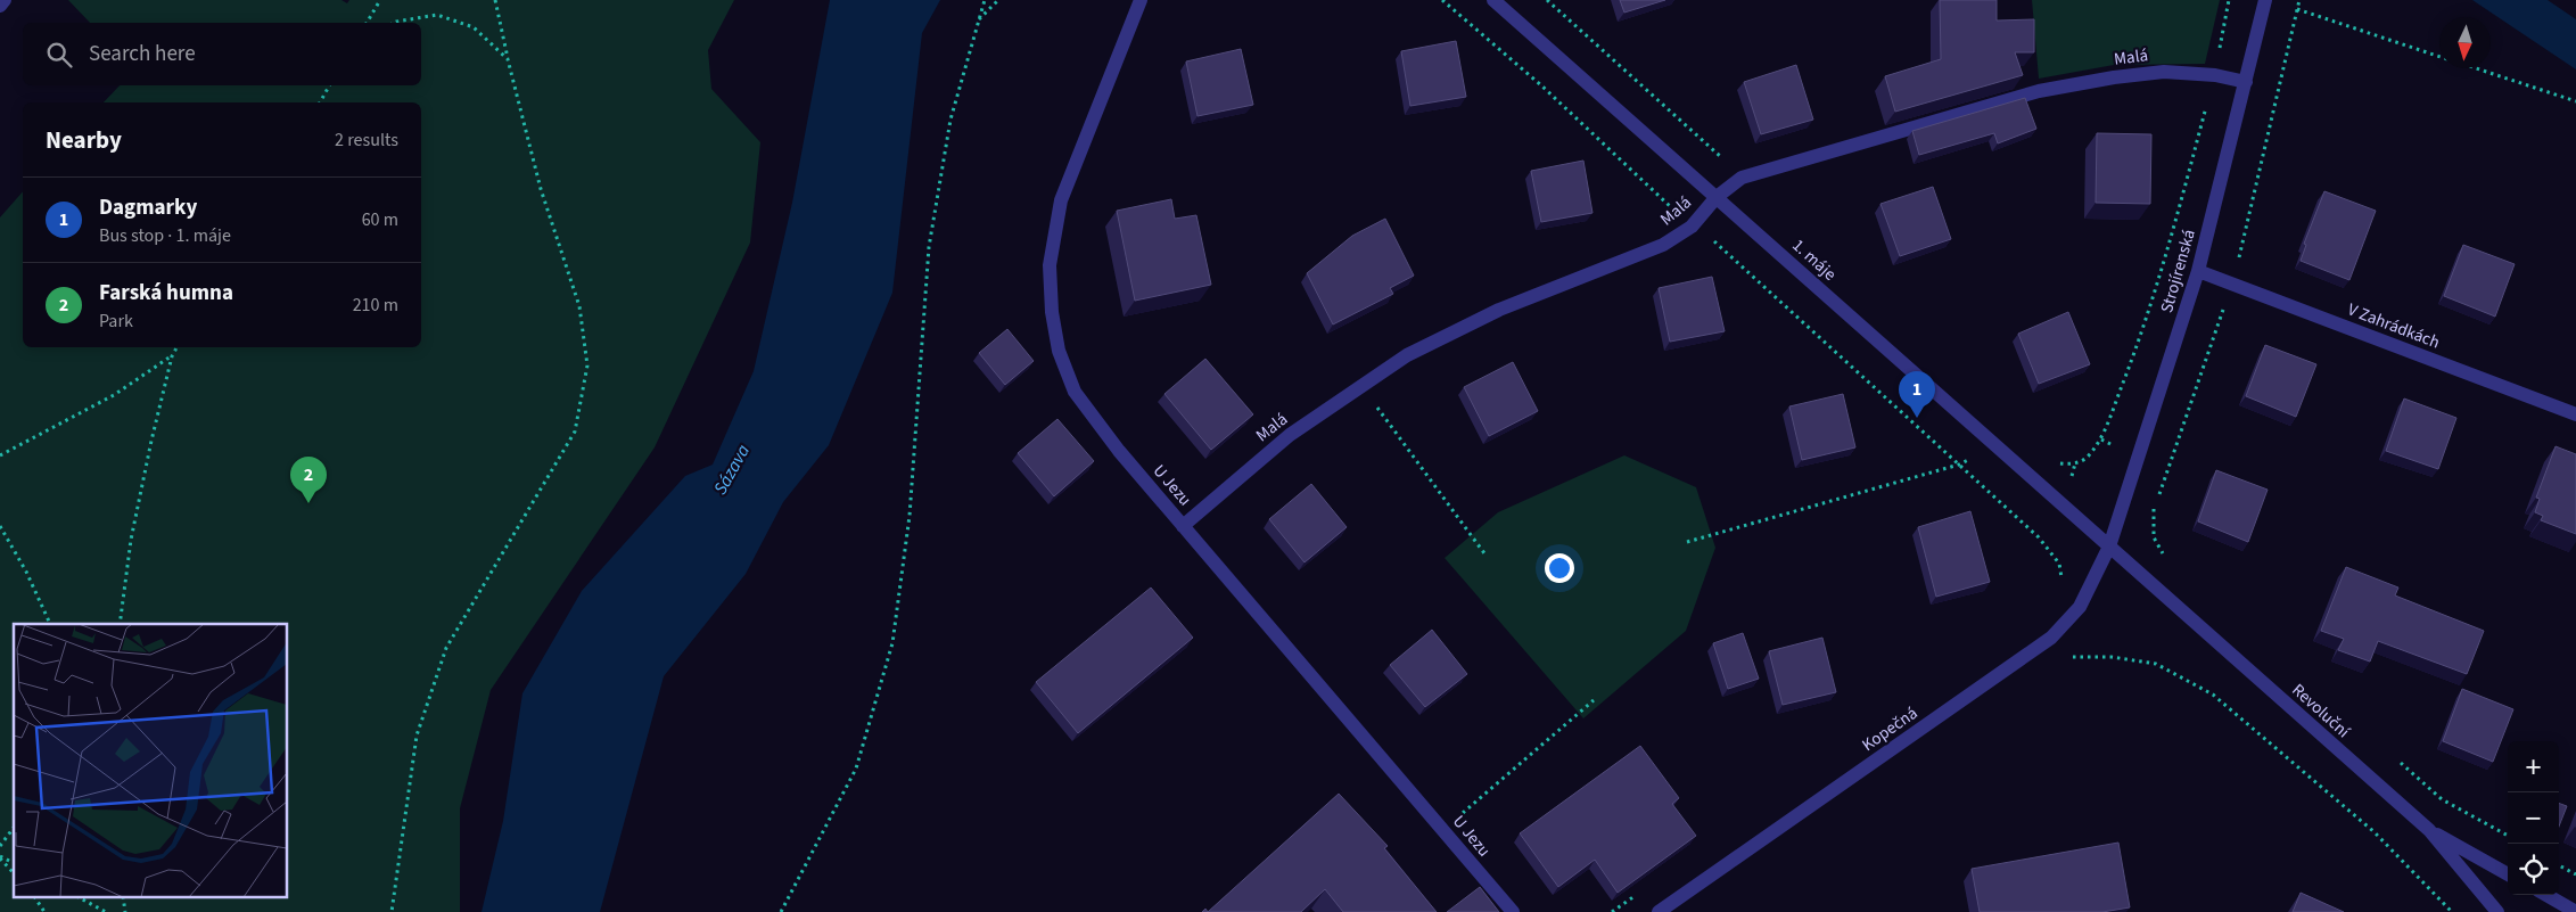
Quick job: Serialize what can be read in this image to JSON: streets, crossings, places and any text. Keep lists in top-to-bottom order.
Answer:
{
  "streets": {
    "street": [
      "Malá",
      "1. máje",
      "Strojírenská",
      "V Zahrádkách",
      "U Jezu",
      "Revoluční",
      "Kopečná"
    ]
  },
  "crossings": [
    ["Malá", "1. máje"],
    ["Malá", "Strojírenská"],
    ["Malá", "U Jezu"],
    ["1. máje", "Strojírenská"],
    ["1. máje", "Revoluční"],
    ["1. máje", "Kopečná"],
    ["Strojírenská", "V Zahrádkách"],
    ["Strojírenská", "Revoluční"],
    ["Strojírenská", "Kopečná"],
    ["Revoluční", "Kopečná"]
  ],
  "water": ["Sázava"],
  "north": "bottom",
  "page": {
    "search": "Search here",
    "heading": ["Nearby", "2 results"],
    "list": [
      {
        "mark": "1",
        "name": "Dagmarky",
        "note": "Bus stop · 1. máje",
        "value": "60 m"
      },
      {
        "mark": "2",
        "name": "Farská humna",
        "note": "Park",
        "value": "210 m"
      }
    ],
    "pins": ["1", "2"],
    "map_buttons": ["+", "−"]
  }
}
